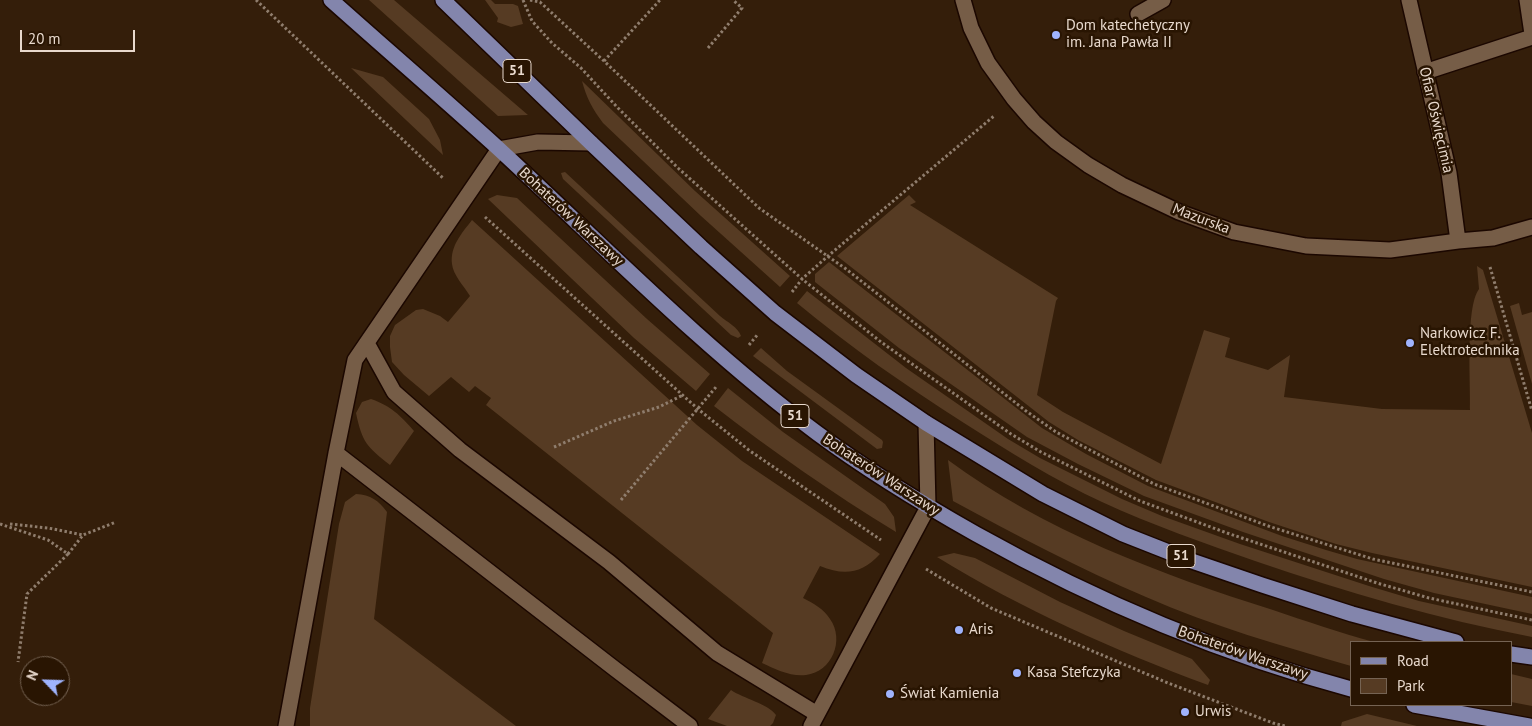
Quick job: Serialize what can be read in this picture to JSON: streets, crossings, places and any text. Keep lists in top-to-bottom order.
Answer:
{
  "streets": {
    "main road": ["51", "Bohaterów Warszawy"],
    "street": ["Ofiar Oświęcimia", "Mazurska"]
  },
  "crossings": [
    ["Ofiar Oświęcimia", "Mazurska"]
  ],
  "places": [
    "Dom katechetyczny im. Jana Pawła II",
    "Narkowicz F. Elektrotechnika",
    "Aris",
    "Kasa Stefczyka",
    "Świat Kamienia",
    "Urwis"
  ],
  "legend": ["Road", "Park"],
  "scale_bar": "20 m",
  "north": "top left"
}
